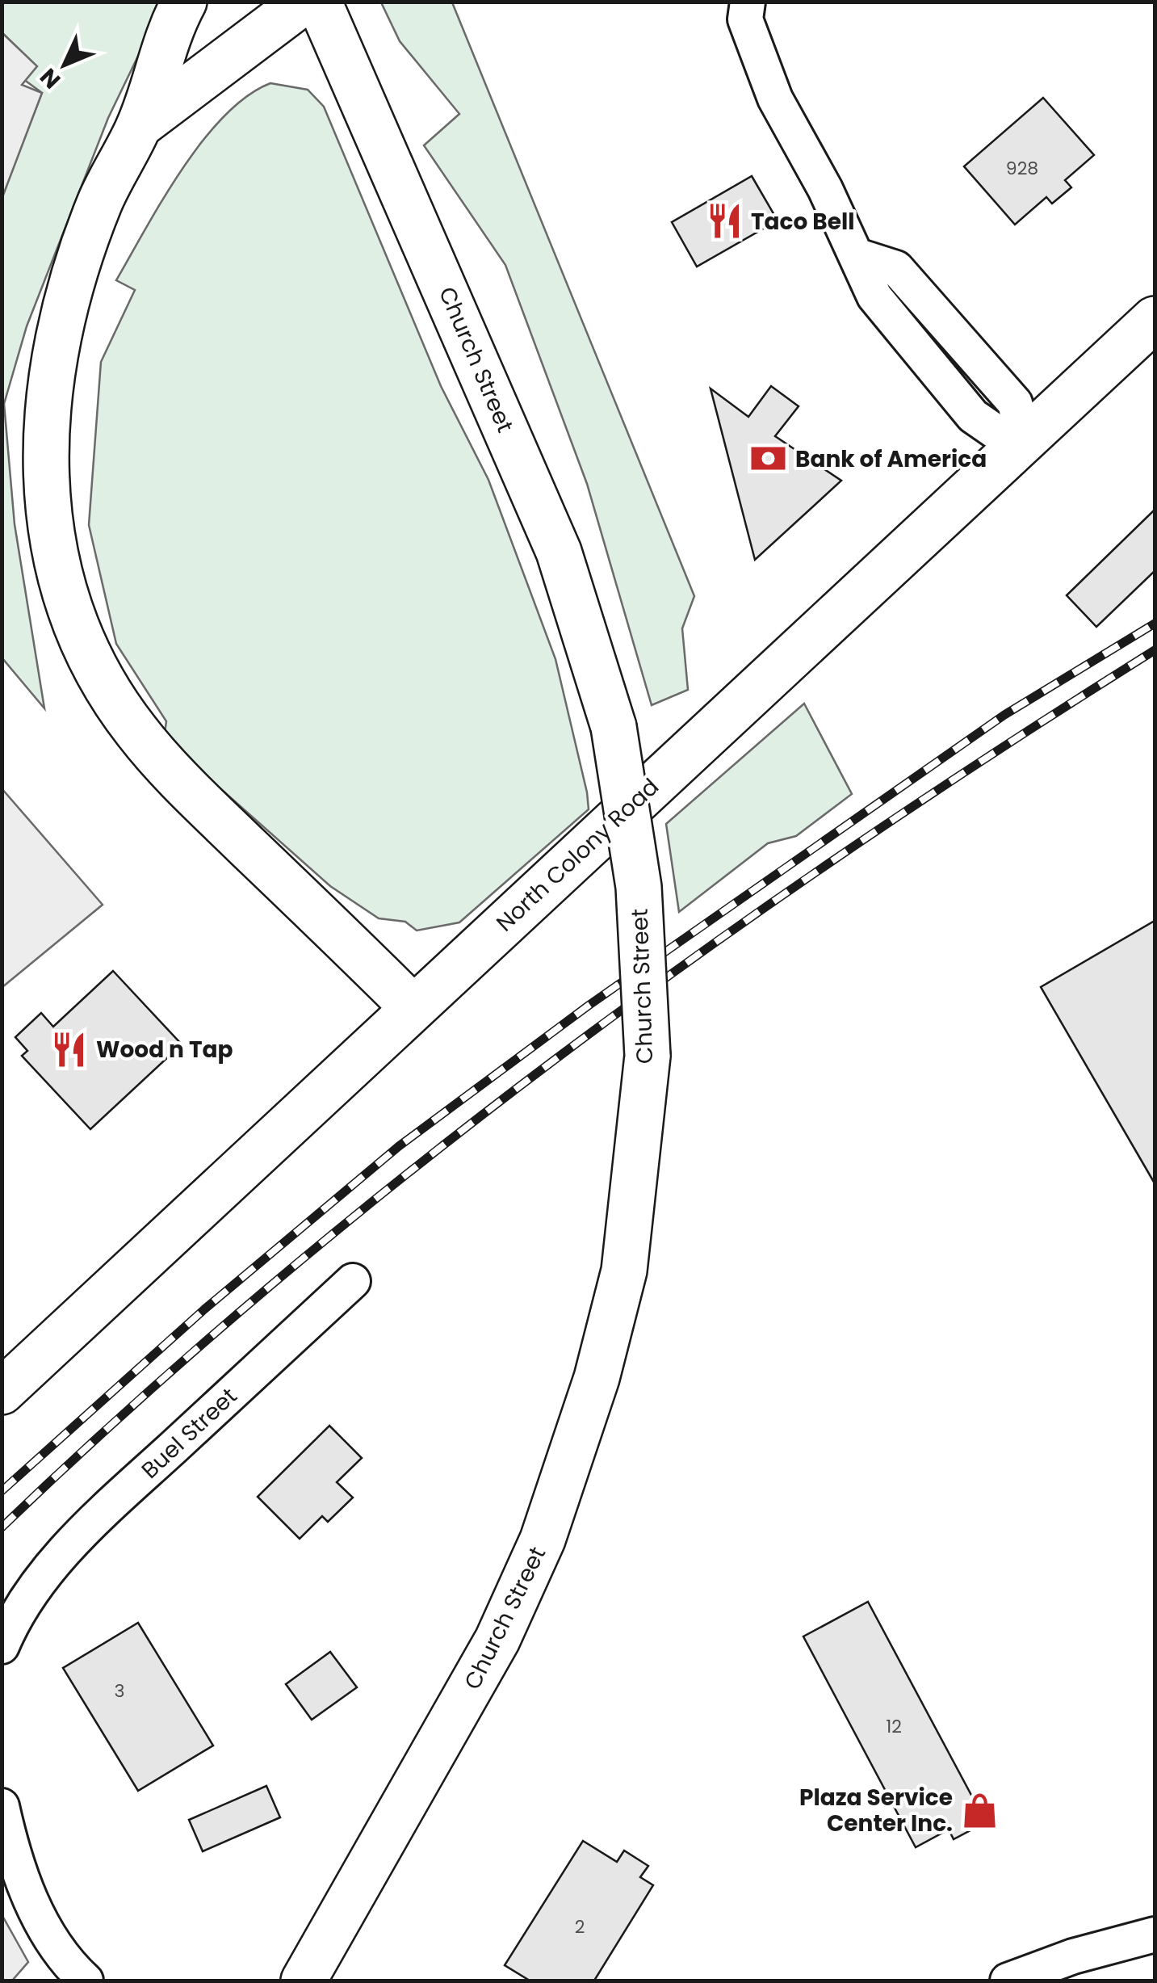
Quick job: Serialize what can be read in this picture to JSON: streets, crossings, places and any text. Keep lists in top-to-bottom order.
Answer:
{
  "streets": {
    "main road": ["Church Street", "North Colony Road"],
    "street": ["Buel Street"]
  },
  "places": {
    "restaurant": ["Taco Bell", "Wood n Tap"],
    "bank": ["Bank of America"],
    "shop": ["Plaza Service Center Inc."]
  },
  "house_numbers": [
    "928",
    "3",
    "12",
    "2"
  ],
  "north": "bottom left"
}
